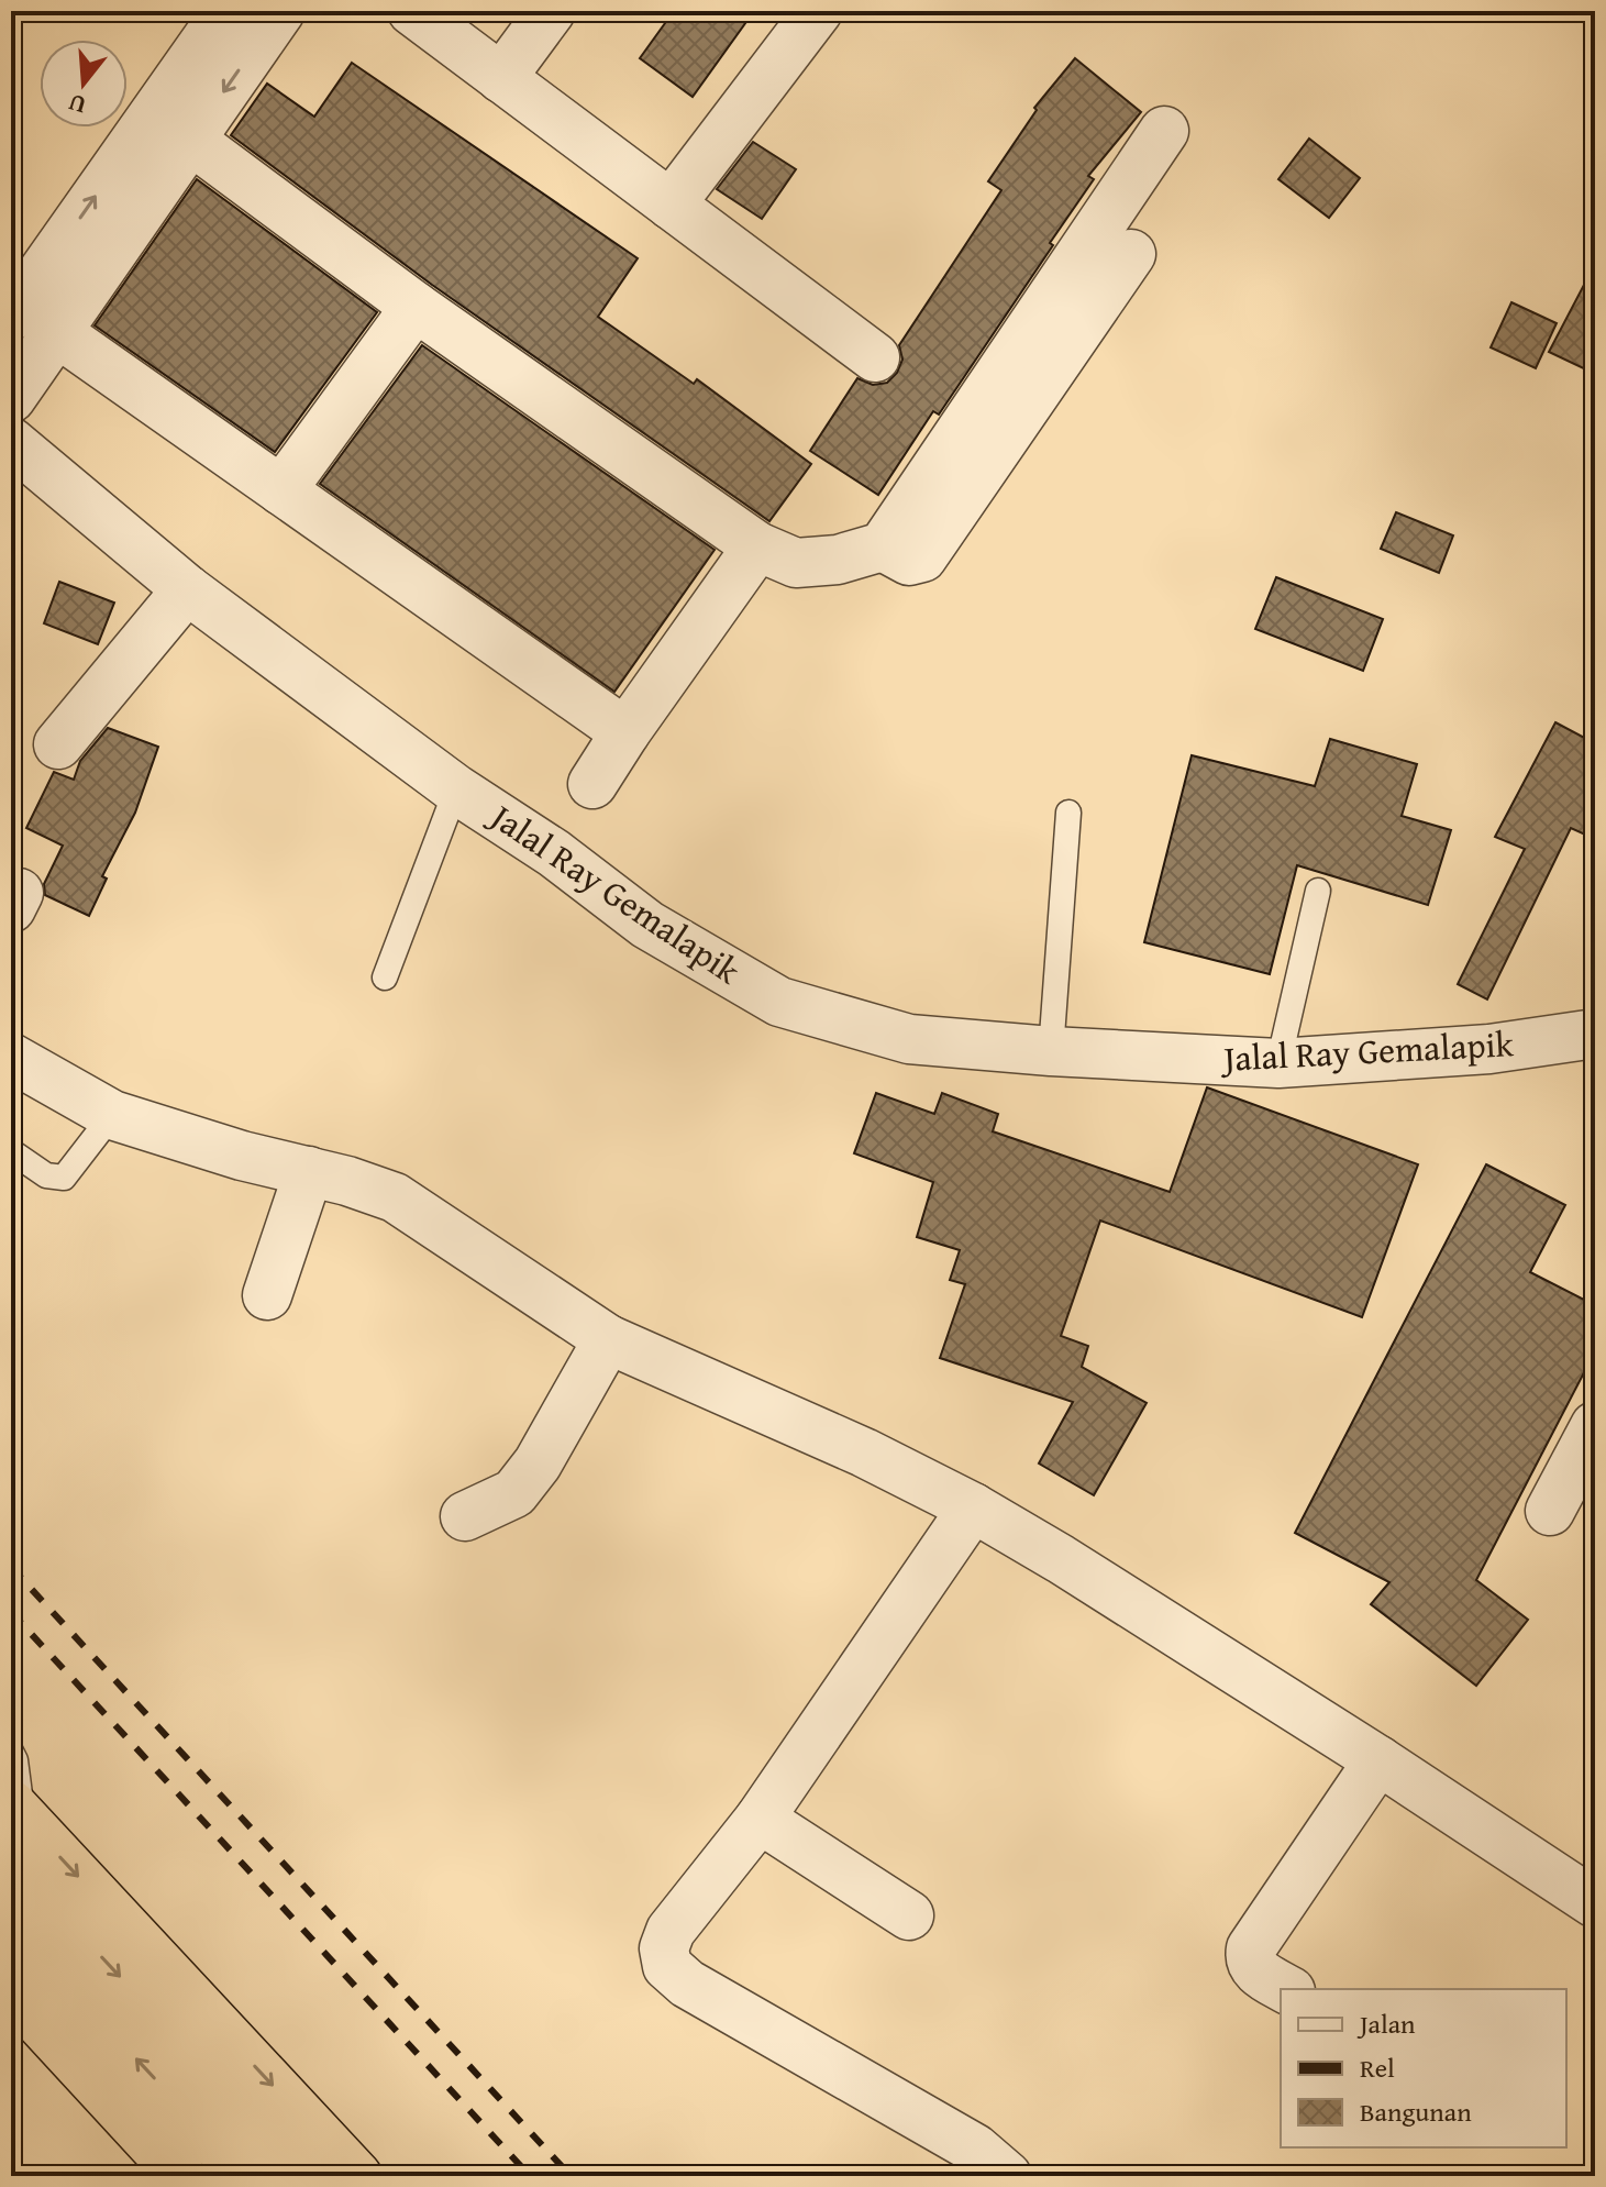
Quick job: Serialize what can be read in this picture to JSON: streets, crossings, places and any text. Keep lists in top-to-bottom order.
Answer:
{
  "streets": {
    "street": ["Jalal Ray Gemalapik"]
  },
  "legend": ["Jalan", "Rel", "Bangunan"],
  "north": "bottom"
}
